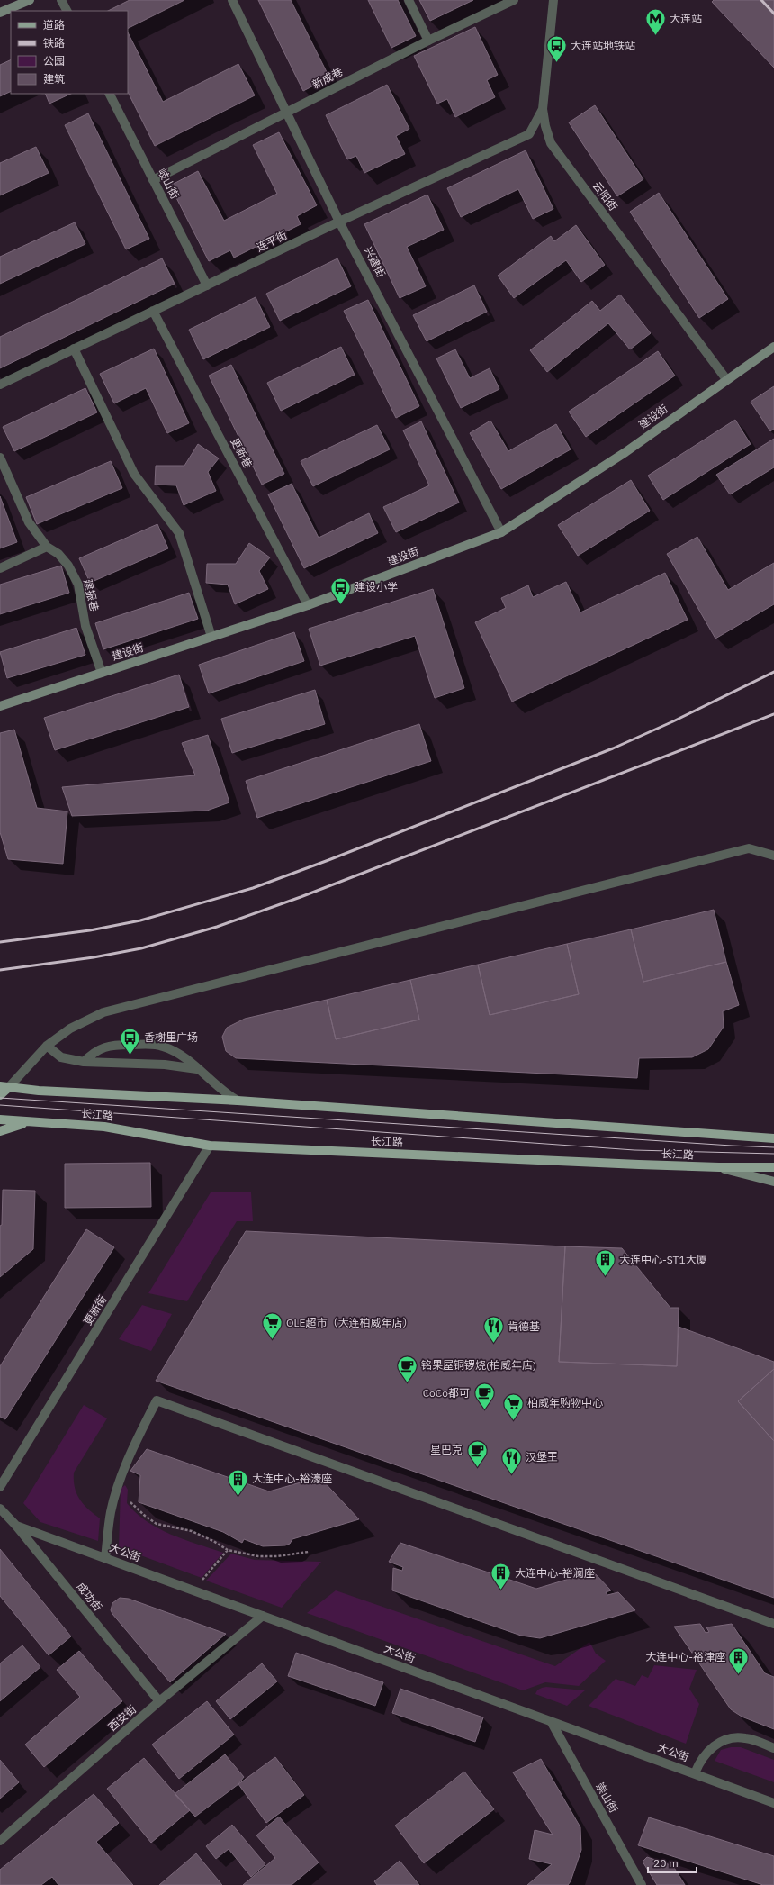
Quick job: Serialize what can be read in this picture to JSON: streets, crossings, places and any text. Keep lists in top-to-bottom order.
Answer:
{
  "streets": {
    "main road": ["建设街", "长江路"],
    "street": [
      "新成巷",
      "岐山街",
      "云阳街",
      "连平街",
      "兴建街",
      "更新巷",
      "建振巷",
      "更新街",
      "大公街",
      "成功街",
      "西安街",
      "崇山街"
    ]
  },
  "crossings": [
    ["新成巷", "岐山街"],
    ["新成巷", "兴建街"],
    ["岐山街", "连平街"],
    ["云阳街", "连平街"],
    ["云阳街", "建设街"],
    ["连平街", "兴建街"],
    ["连平街", "更新巷"],
    ["兴建街", "建设街"],
    ["建设街", "更新巷"],
    ["建设街", "建振巷"],
    ["长江路", "更新街"],
    ["大公街", "成功街"],
    ["大公街", "西安街"],
    ["大公街", "崇山街"],
    ["成功街", "西安街"]
  ],
  "places": {
    "metro station": ["大连站"],
    "bus stop": ["大连站地铁站", "建设小学", "香榭里广场"],
    "building": [
      "大连中心-ST1大厦",
      "大连中心-裕濠座",
      "大连中心-裕澜座",
      "大连中心-裕津座"
    ],
    "supermarket": ["OLE超市（大连柏威年店）", "柏威年购物中心"],
    "restaurant": ["肯德基", "汉堡王"],
    "cafe": ["铭果屋铜锣烧(柏威年店)", "CoCo都可", "星巴克"]
  },
  "legend": [
    "道路",
    "铁路",
    "公园",
    "建筑"
  ],
  "scale_bar": "20 m"
}
